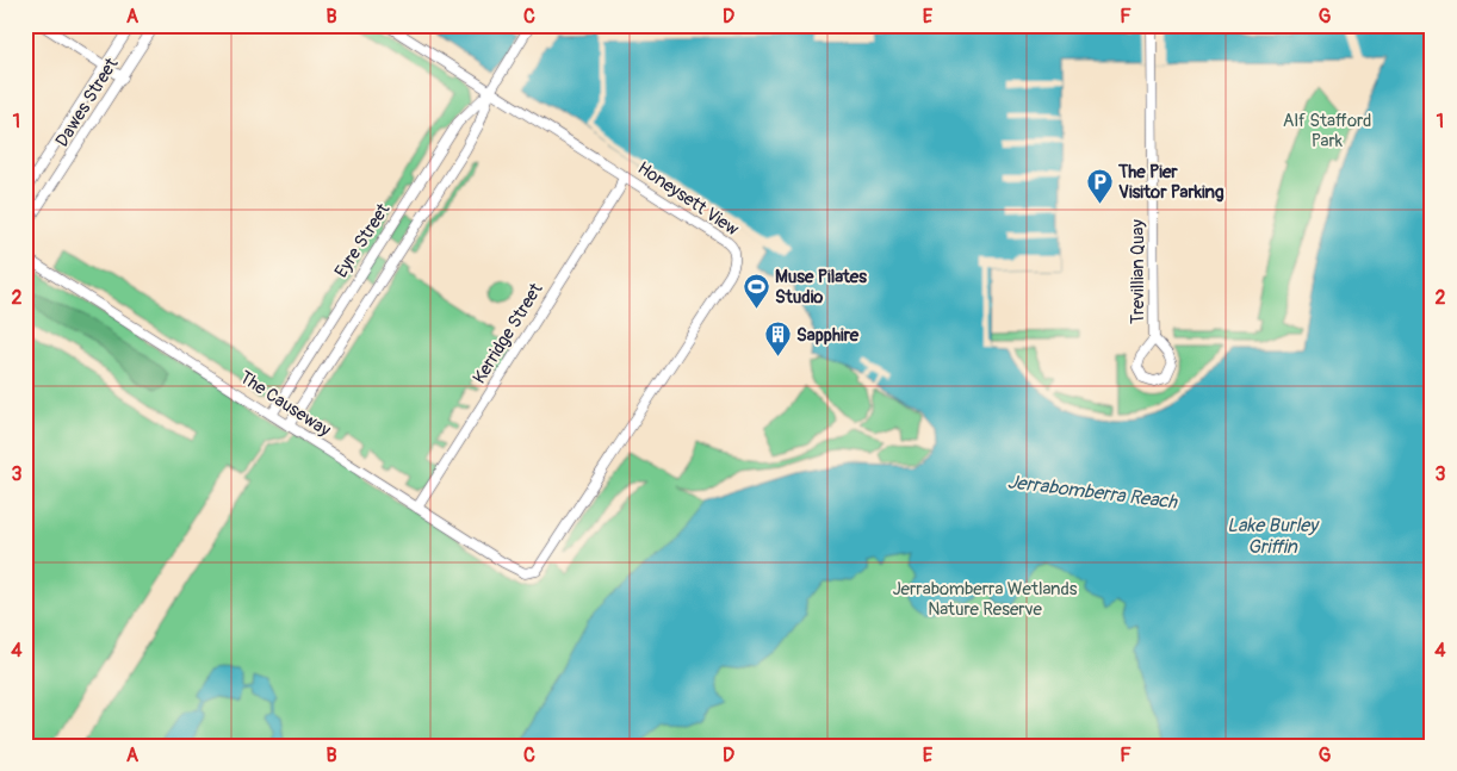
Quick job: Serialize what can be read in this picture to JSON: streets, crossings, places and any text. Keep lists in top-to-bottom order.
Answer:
{
  "streets": {
    "street": [
      "Dawes Street",
      "Honeysett View",
      "Eyre Street",
      "Trevillian Quay",
      "Kerridge Street",
      "The Causeway"
    ]
  },
  "crossings": [
    ["Honeysett View", "Eyre Street"],
    ["Honeysett View", "Kerridge Street"],
    ["Honeysett View", "The Causeway"],
    ["Eyre Street", "The Causeway"],
    ["Kerridge Street", "The Causeway"]
  ],
  "water": ["Jerrabomberra Reach", "Lake Burley Griffin"],
  "parks": ["Alf Stafford Park", "Jerrabomberra Wetlands Nature Reserve"],
  "places": {
    "parking": ["The Pier Visitor Parking"],
    "sports": ["Muse Pilates Studio"],
    "building": ["Sapphire"]
  },
  "grid": {
    "columns": [
      "A",
      "B",
      "C",
      "D",
      "E",
      "F",
      "G"
    ],
    "rows": [
      "1",
      "2",
      "3",
      "4"
    ]
  }
}
